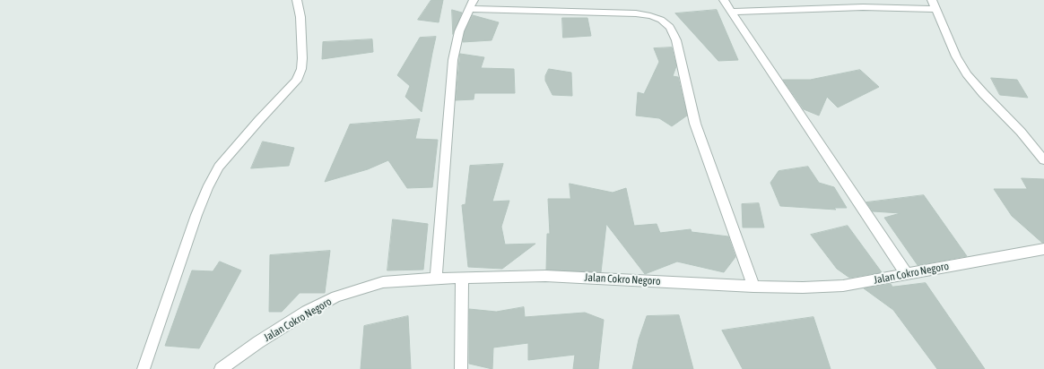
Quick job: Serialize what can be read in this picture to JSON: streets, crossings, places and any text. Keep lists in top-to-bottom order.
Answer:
{
  "streets": {
    "street": ["Jalan Cokro Negoro"]
  }
}
